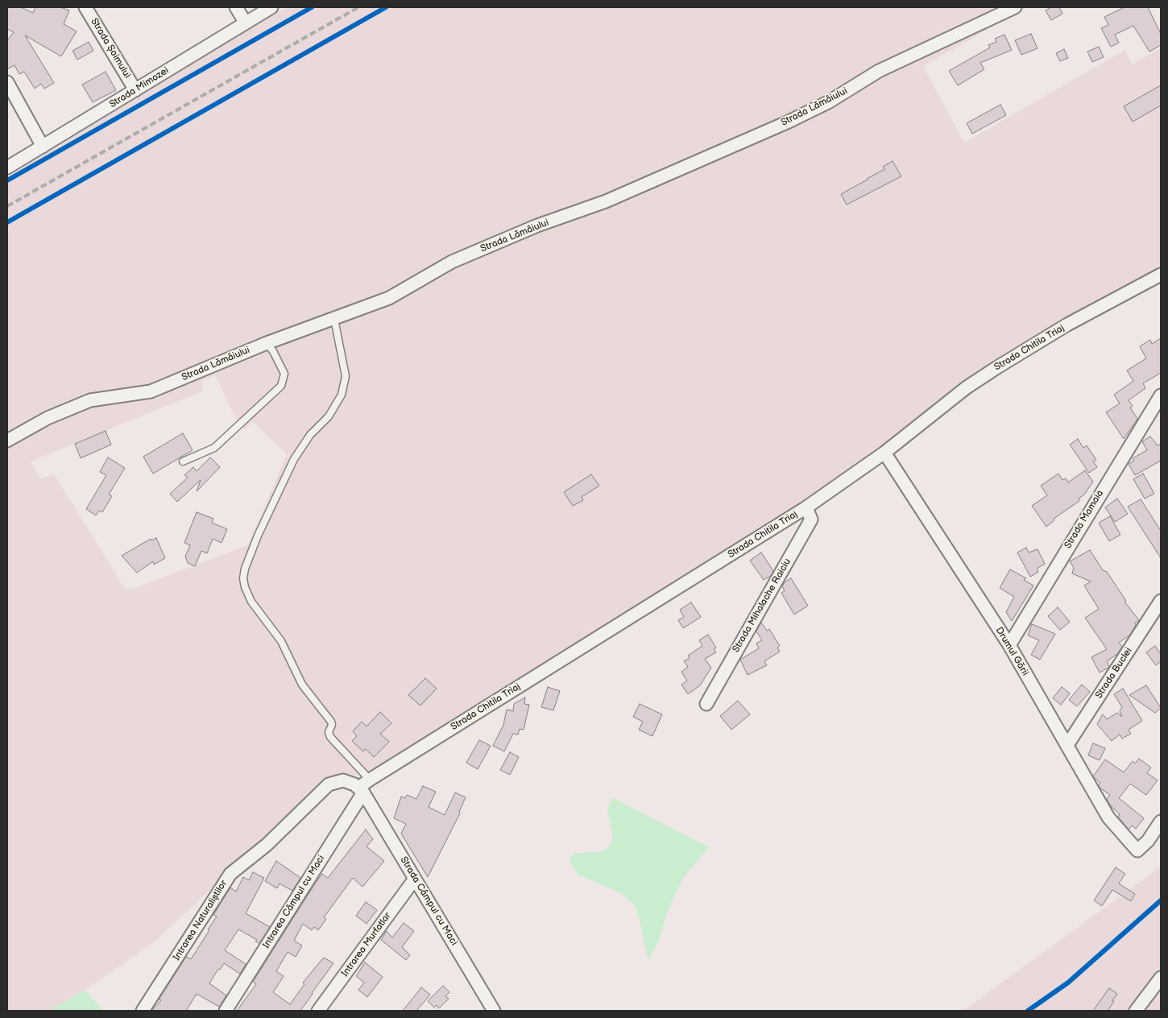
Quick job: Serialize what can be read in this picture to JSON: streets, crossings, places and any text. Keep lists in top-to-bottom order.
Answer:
{
  "streets": {
    "street": [
      "Strada Șoimului",
      "Strada Mimozei",
      "Strada Lămâiului",
      "Strada Chitila Triaj",
      "Strada Mamaia",
      "Strada Mihalache Raiciu",
      "Drumul Gării",
      "Strada Buclei",
      "Strada Câmpul cu Maci",
      "Intrarea Câmpul cu Maci",
      "Intrarea Naturaliștilor",
      "Intrarea Murfatlar"
    ]
  },
  "crossings": [
    ["Strada Șoimului", "Strada Mimozei"],
    ["Strada Chitila Triaj", "Strada Mihalache Raiciu"],
    ["Strada Chitila Triaj", "Drumul Gării"],
    ["Strada Chitila Triaj", "Strada Câmpul cu Maci"],
    ["Strada Chitila Triaj", "Intrarea Câmpul cu Maci"],
    ["Strada Chitila Triaj", "Intrarea Naturaliștilor"],
    ["Strada Mamaia", "Drumul Gării"],
    ["Drumul Gării", "Strada Buclei"],
    ["Strada Câmpul cu Maci", "Intrarea Câmpul cu Maci"],
    ["Strada Câmpul cu Maci", "Intrarea Naturaliștilor"],
    ["Strada Câmpul cu Maci", "Intrarea Murfatlar"],
    ["Intrarea Câmpul cu Maci", "Intrarea Naturaliștilor"]
  ]
}
